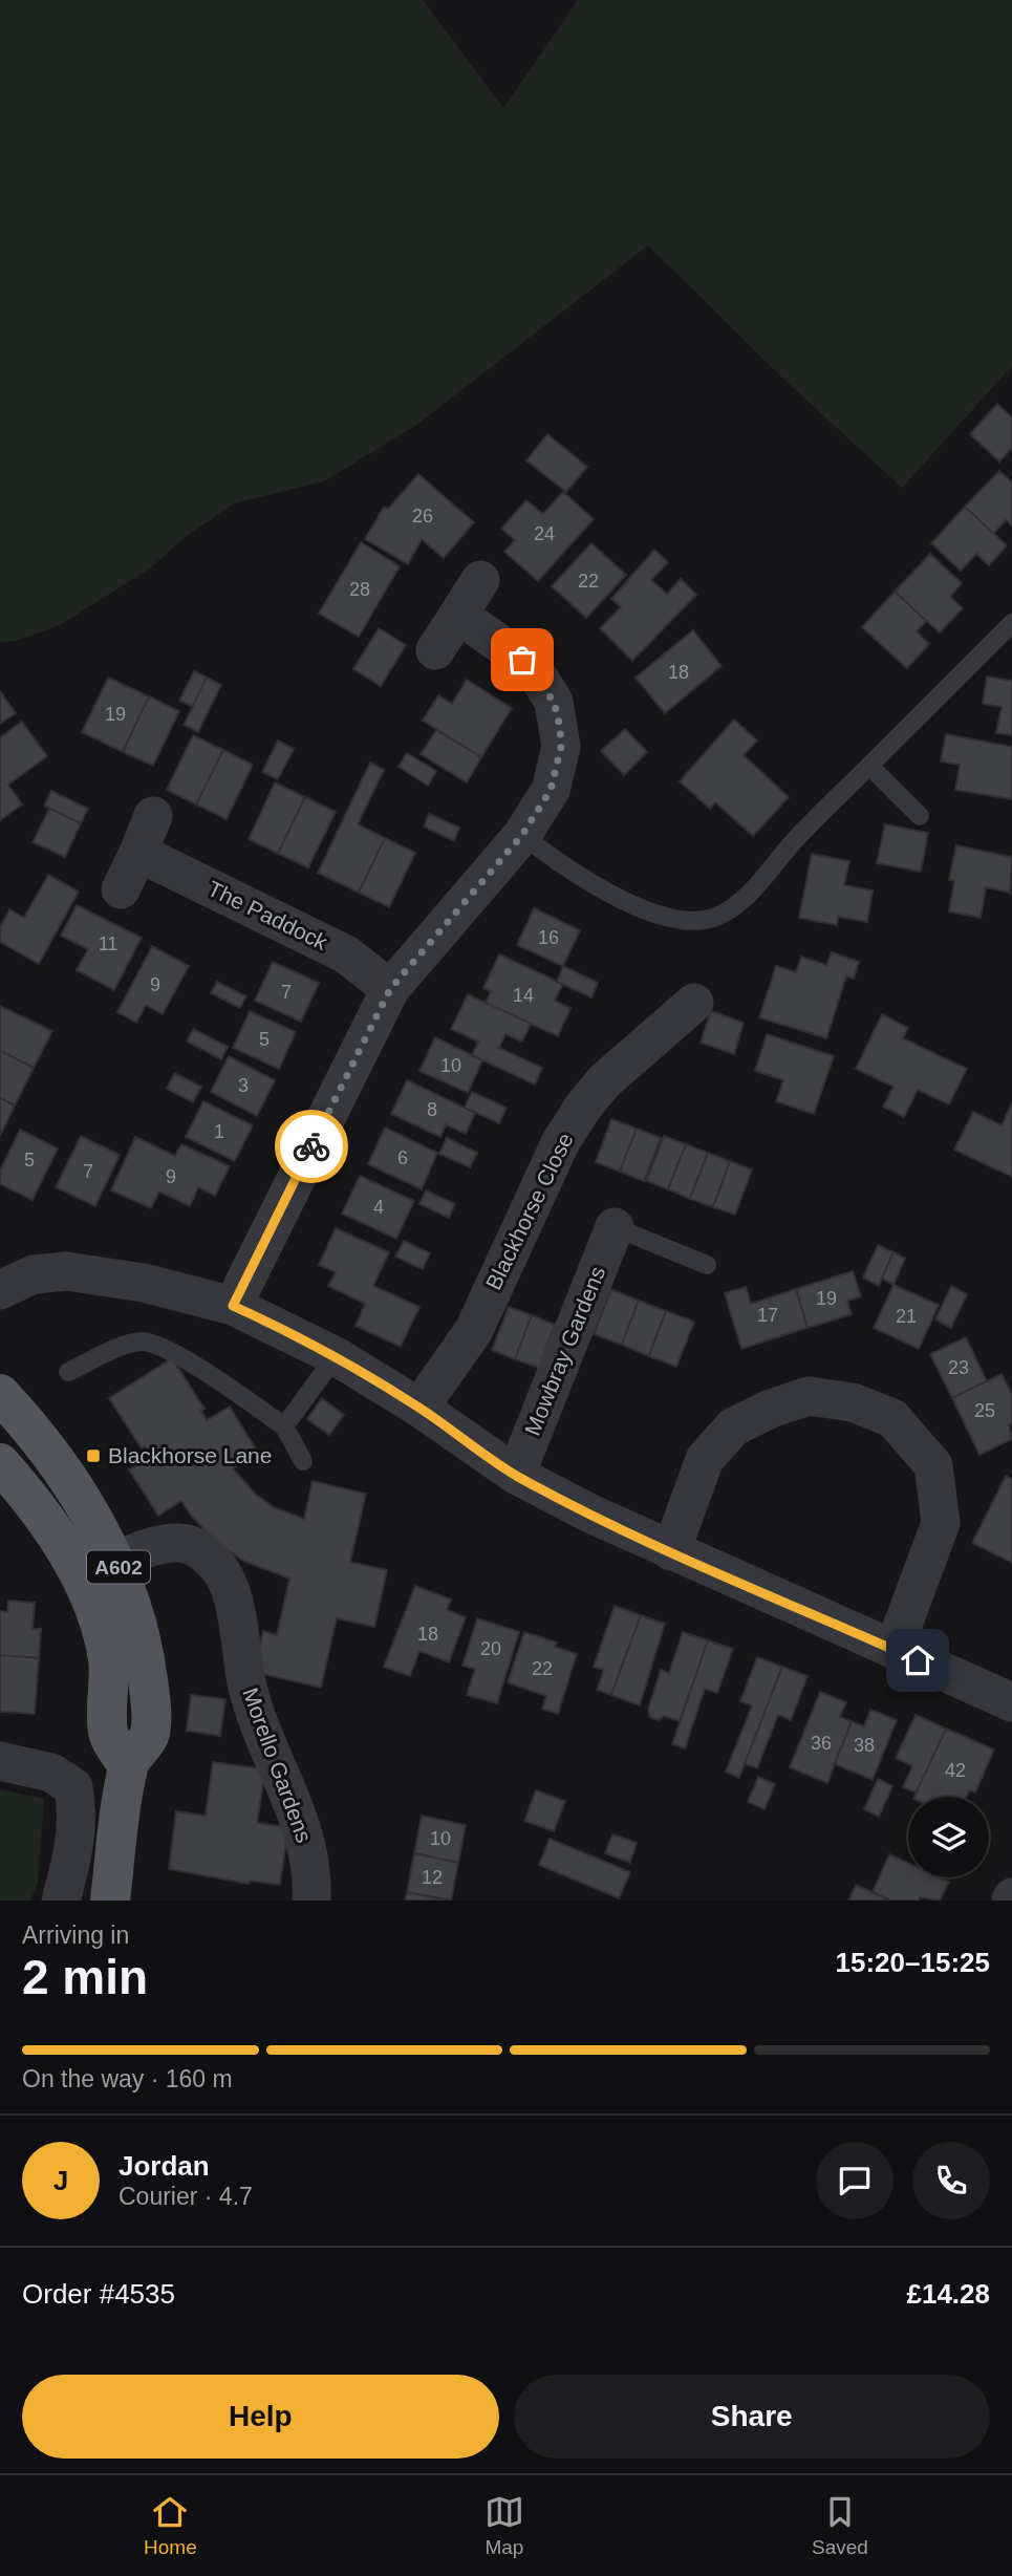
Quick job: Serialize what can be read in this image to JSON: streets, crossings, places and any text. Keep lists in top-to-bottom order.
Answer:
{
  "streets": {
    "main road": ["A602"],
    "street": [
      "The Paddock",
      "Blackhorse Close",
      "Mowbray Gardens",
      "Morello Gardens"
    ]
  },
  "crossings": [
    ["A602", "Morello Gardens"]
  ],
  "places": {
    "transit": ["Blackhorse Lane"]
  },
  "house_numbers": [
    "26",
    "24",
    "22",
    "28",
    "18",
    "19",
    "16",
    "11",
    "9",
    "7",
    "14",
    "5",
    "10",
    "3",
    "8",
    "1",
    "6",
    "5",
    "7",
    "9",
    "4",
    "19",
    "17",
    "21",
    "23",
    "25",
    "18",
    "20",
    "22",
    "36",
    "38",
    "42",
    "10",
    "12"
  ],
  "page": {
    "heading": ["2 min", "Arriving in", "15:20–15:25"],
    "panel": [
      "Jordan",
      "Courier · 4.7",
      "Order #4535",
      "£14.28"
    ],
    "bar": "On the way · 160 m",
    "round": "J",
    "buttons": ["Help", "Share"],
    "tabs": ["Home", "Map", "Saved"]
  }
}
